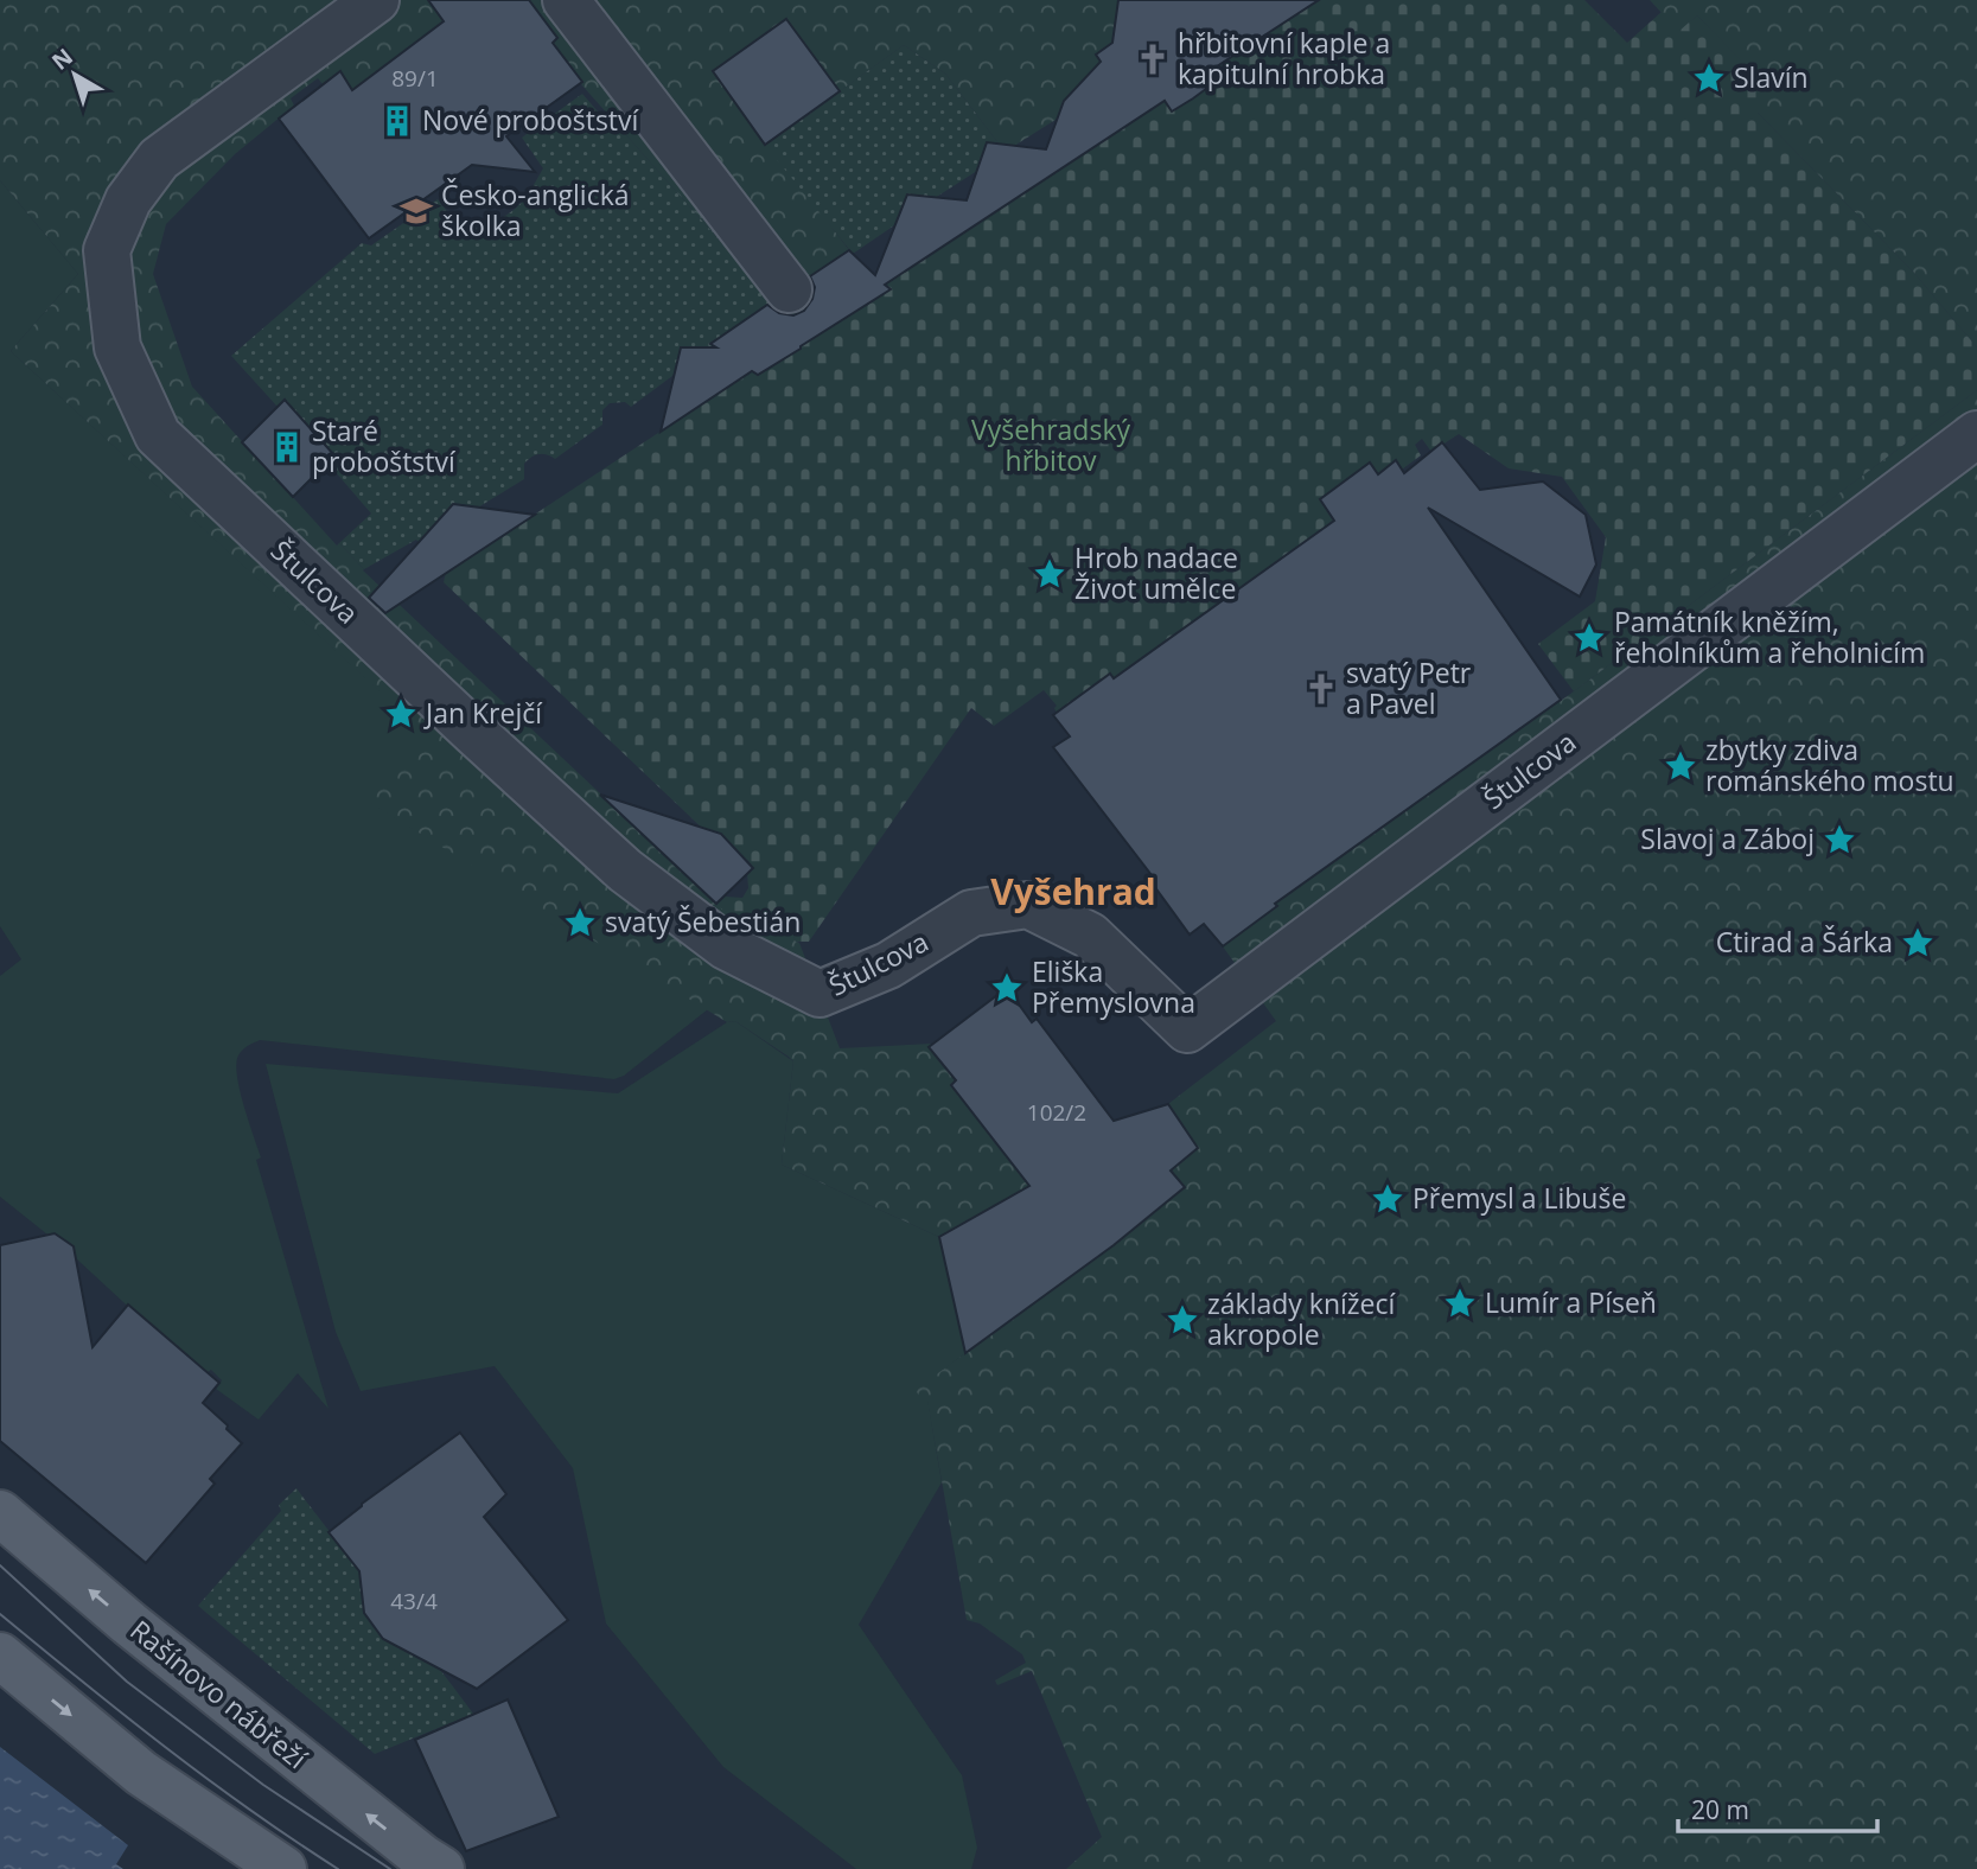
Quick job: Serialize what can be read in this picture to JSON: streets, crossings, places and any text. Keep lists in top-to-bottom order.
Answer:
{
  "streets": {
    "main road": ["Rašínovo nábřeží"],
    "street": ["Štulcova"]
  },
  "districts": ["Vyšehrad"],
  "parks": ["Vyšehradský hřbitov"],
  "places": {
    "church": ["hřbitovní kaple a kapitulní hrobka", "svatý Petr a Pavel"],
    "place": [
      "Slavín",
      "Hrob nadace Život umělce",
      "Památník kněžím, řeholníkům a řeholnicím",
      "Jan Krejčí",
      "zbytky zdiva románského mostu",
      "Slavoj a Záboj",
      "svatý Šebestián",
      "Ctirad a Šárka",
      "Eliška Přemyslovna",
      "Přemysl a Libuše",
      "Lumír a Píseň",
      "základy knížecí akropole"
    ],
    "building": ["Nové proboštství", "Staré proboštství"],
    "school or university": ["Česko-anglická školka"]
  },
  "house_numbers": ["89/1", "102/2", "43/4"],
  "scale_bar": "20 m",
  "north": "top left"
}
